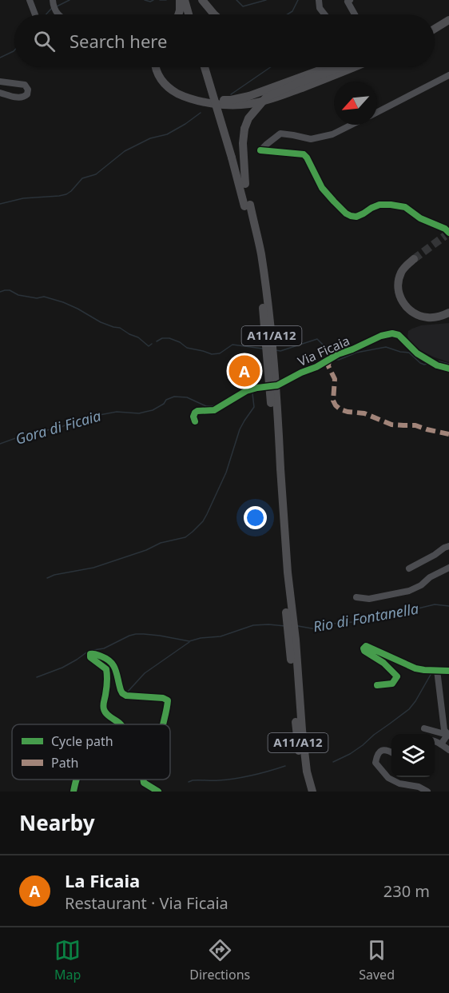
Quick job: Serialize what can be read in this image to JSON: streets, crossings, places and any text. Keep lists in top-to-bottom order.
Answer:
{
  "streets": {
    "highway": ["A11/A12"],
    "street": ["Via Ficaia"]
  },
  "water": ["Gora di Ficaia", "Rio di Fontanella"],
  "legend": ["Cycle path", "Path"],
  "north": "bottom left",
  "page": {
    "search": "Search here",
    "pins": "A",
    "heading": "Nearby",
    "list": [
      {
        "mark": "A",
        "name": "La Ficaia",
        "note": "Restaurant · Via Ficaia",
        "value": "230 m"
      }
    ],
    "nav": ["Map", "Directions", "Saved"]
  }
}
